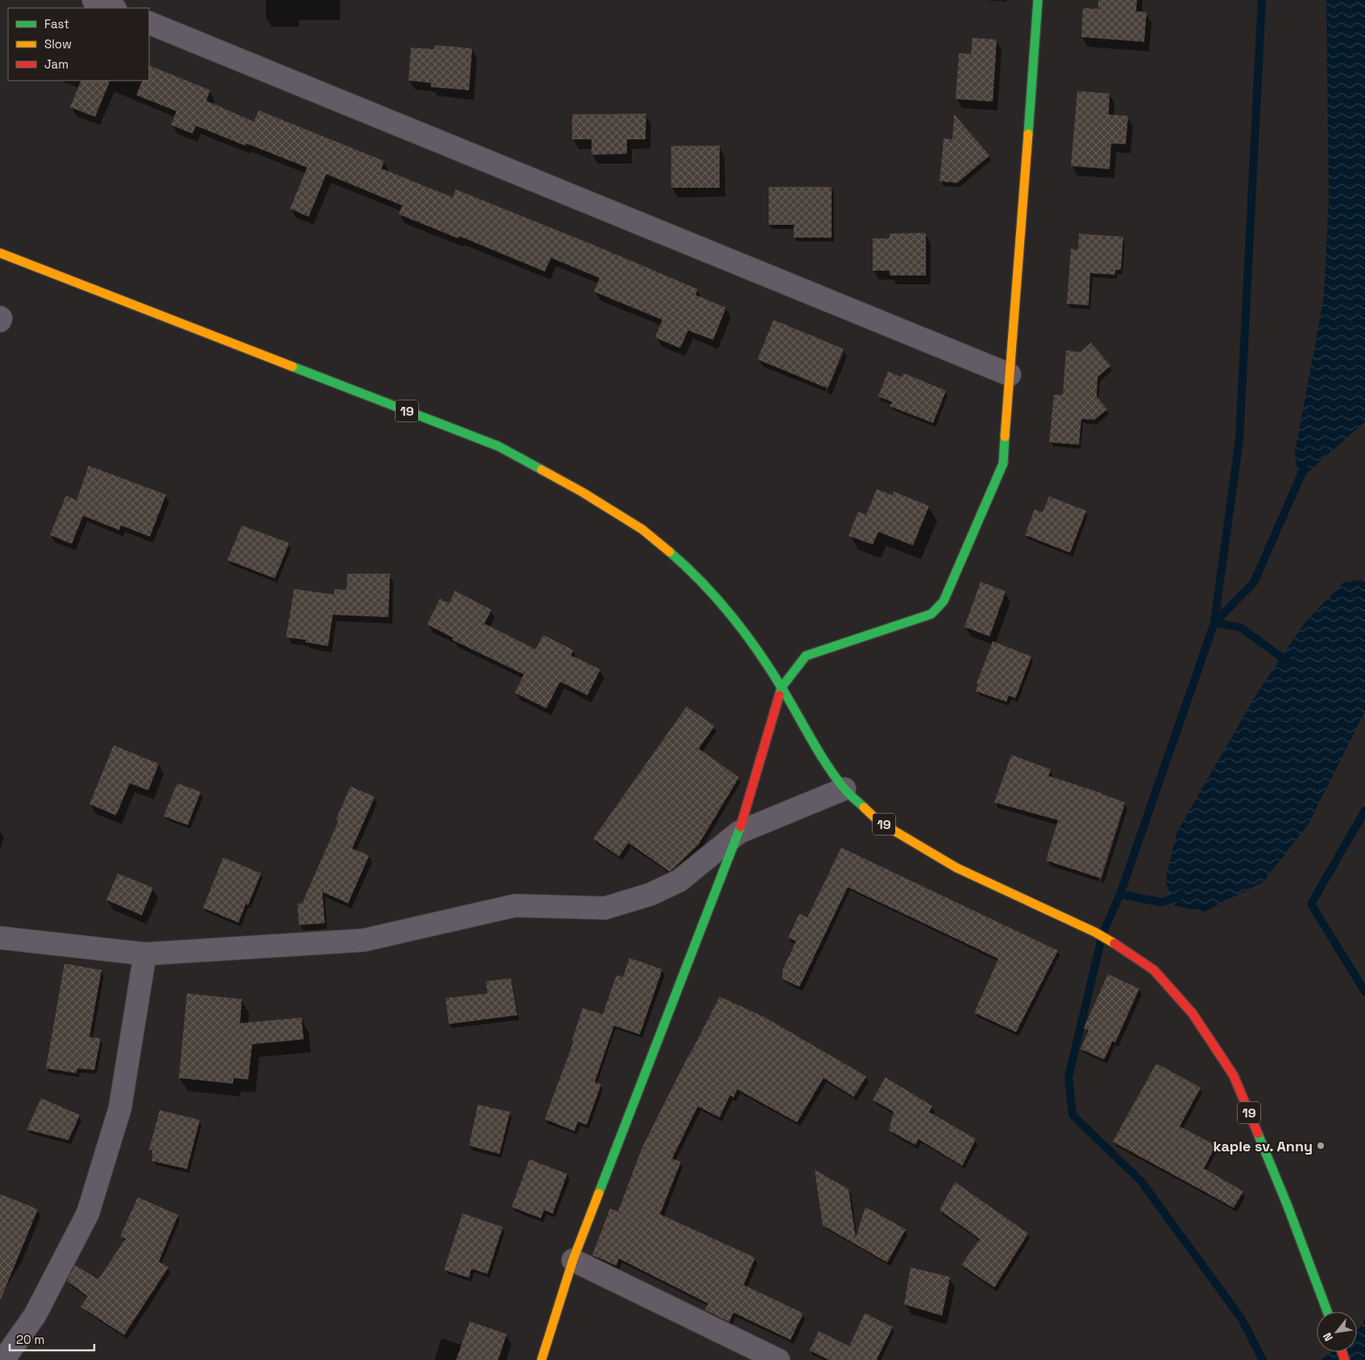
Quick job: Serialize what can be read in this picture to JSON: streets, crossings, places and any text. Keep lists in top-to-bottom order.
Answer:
{
  "streets": {
    "main road": ["19"]
  },
  "places": ["kaple sv. Anny"],
  "legend": ["Fast", "Slow", "Jam"],
  "scale_bar": "20 m",
  "north": "bottom left"
}
